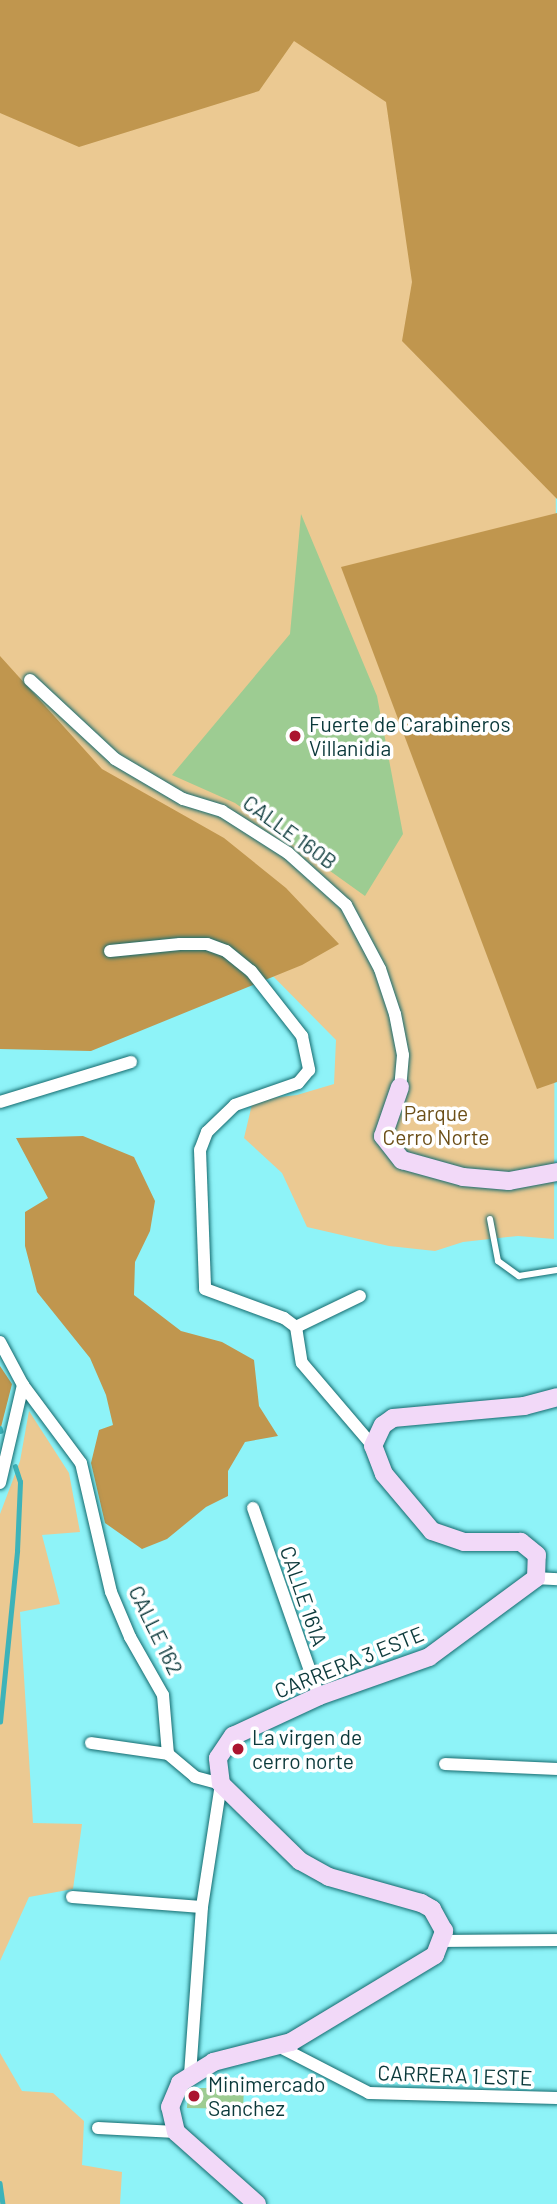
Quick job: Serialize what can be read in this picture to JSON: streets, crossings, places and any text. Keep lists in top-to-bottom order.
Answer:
{
  "streets": {
    "street": [
      "CALLE 160B",
      "CALLE 161A",
      "CALLE 162",
      "CARRERA 3 ESTE",
      "CARRERA 1 ESTE"
    ]
  },
  "crossings": [
    ["CALLE 161A", "CARRERA 3 ESTE"]
  ],
  "parks": ["Parque Cerro Norte"],
  "places": ["Fuerte de Carabineros Villanidia", "La virgen de cerro norte", "Minimercado Sanchez"]
}
